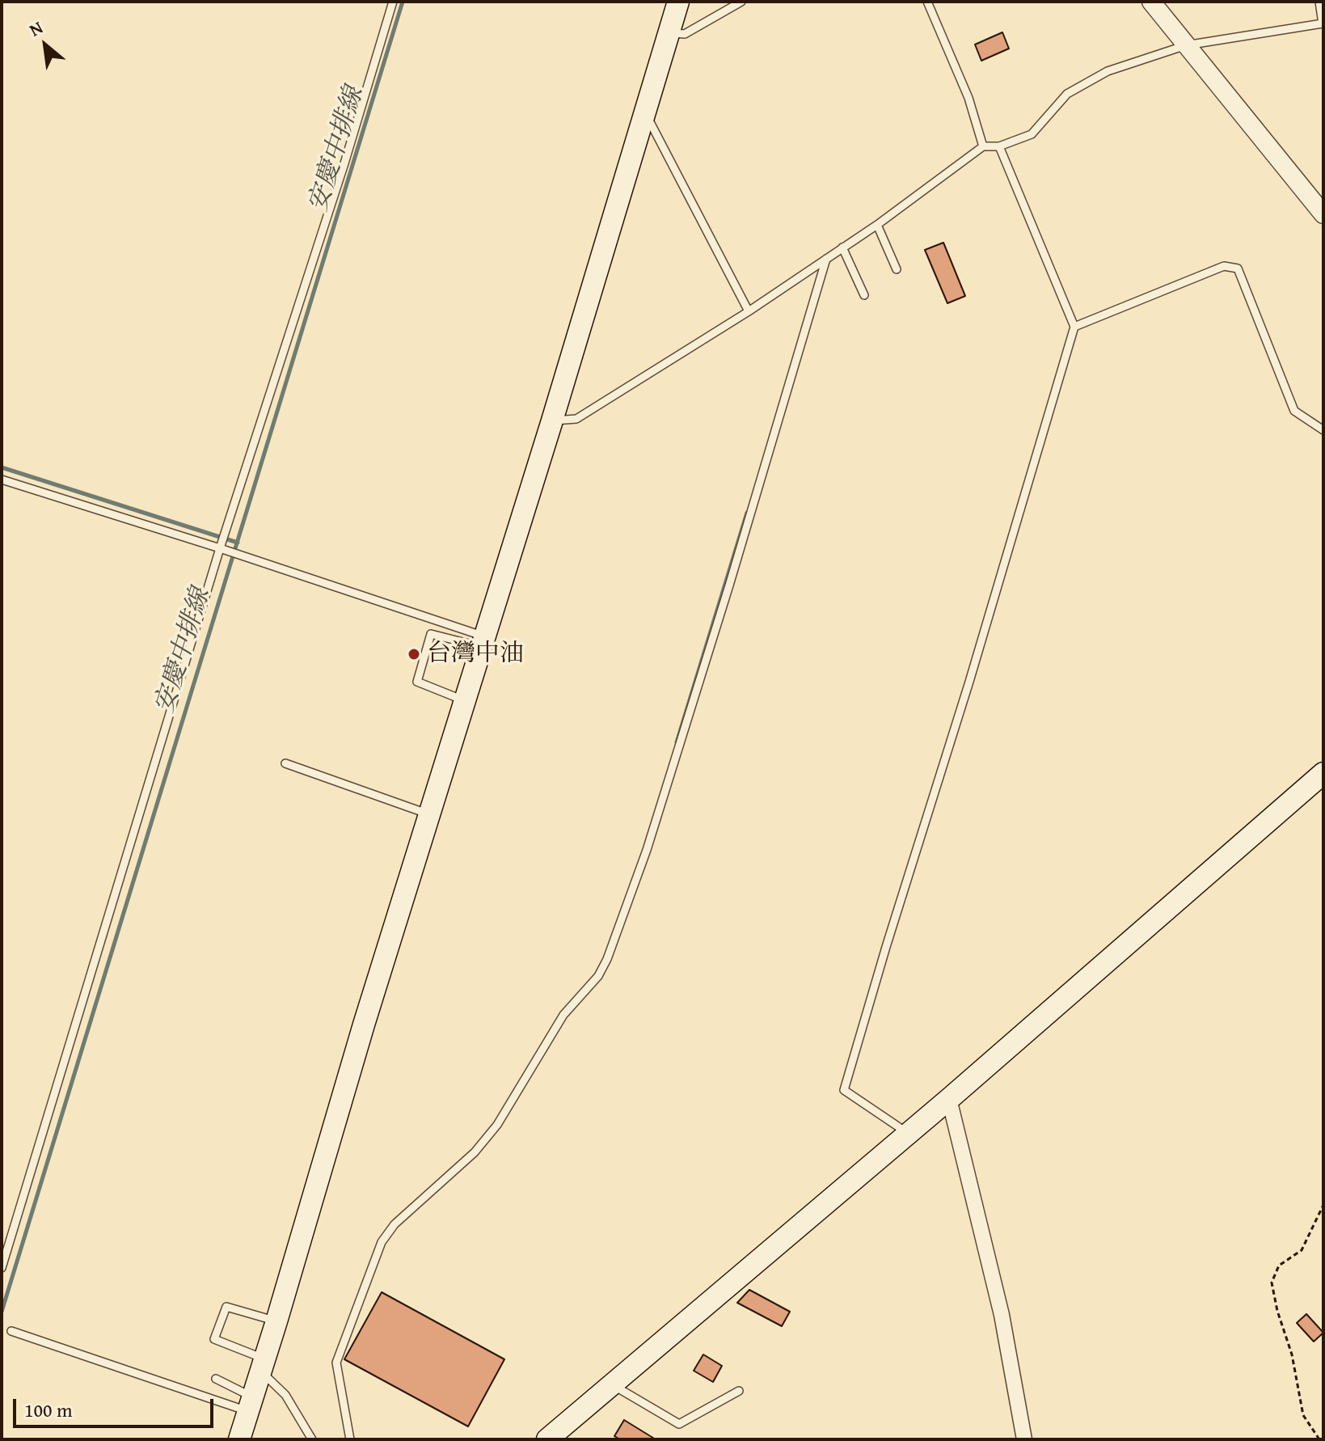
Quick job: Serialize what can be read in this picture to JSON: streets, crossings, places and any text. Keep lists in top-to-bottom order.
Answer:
{
  "water": ["安慶中排線"],
  "places": ["台灣中油"],
  "scale_bar": "100 m",
  "north": "top left"
}
